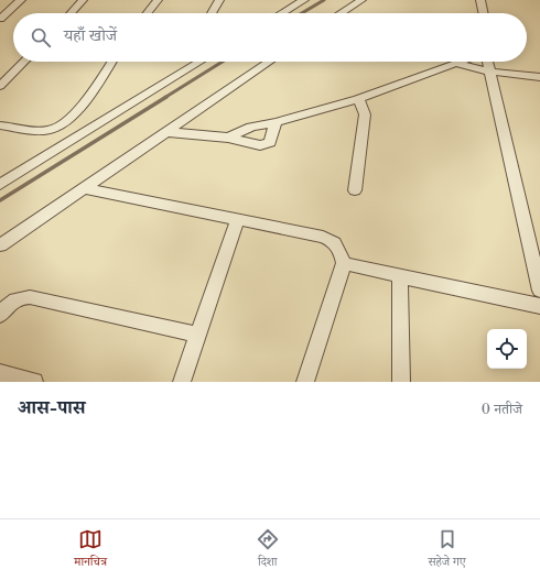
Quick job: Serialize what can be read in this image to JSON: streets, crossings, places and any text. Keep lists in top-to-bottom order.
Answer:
{
  "page": {
    "search": "यहाँ खोजें",
    "heading": ["आस-पास", "0 नतीजे"],
    "nav": ["मानचित्र", "दिशा", "सहेजे गए"]
  }
}
